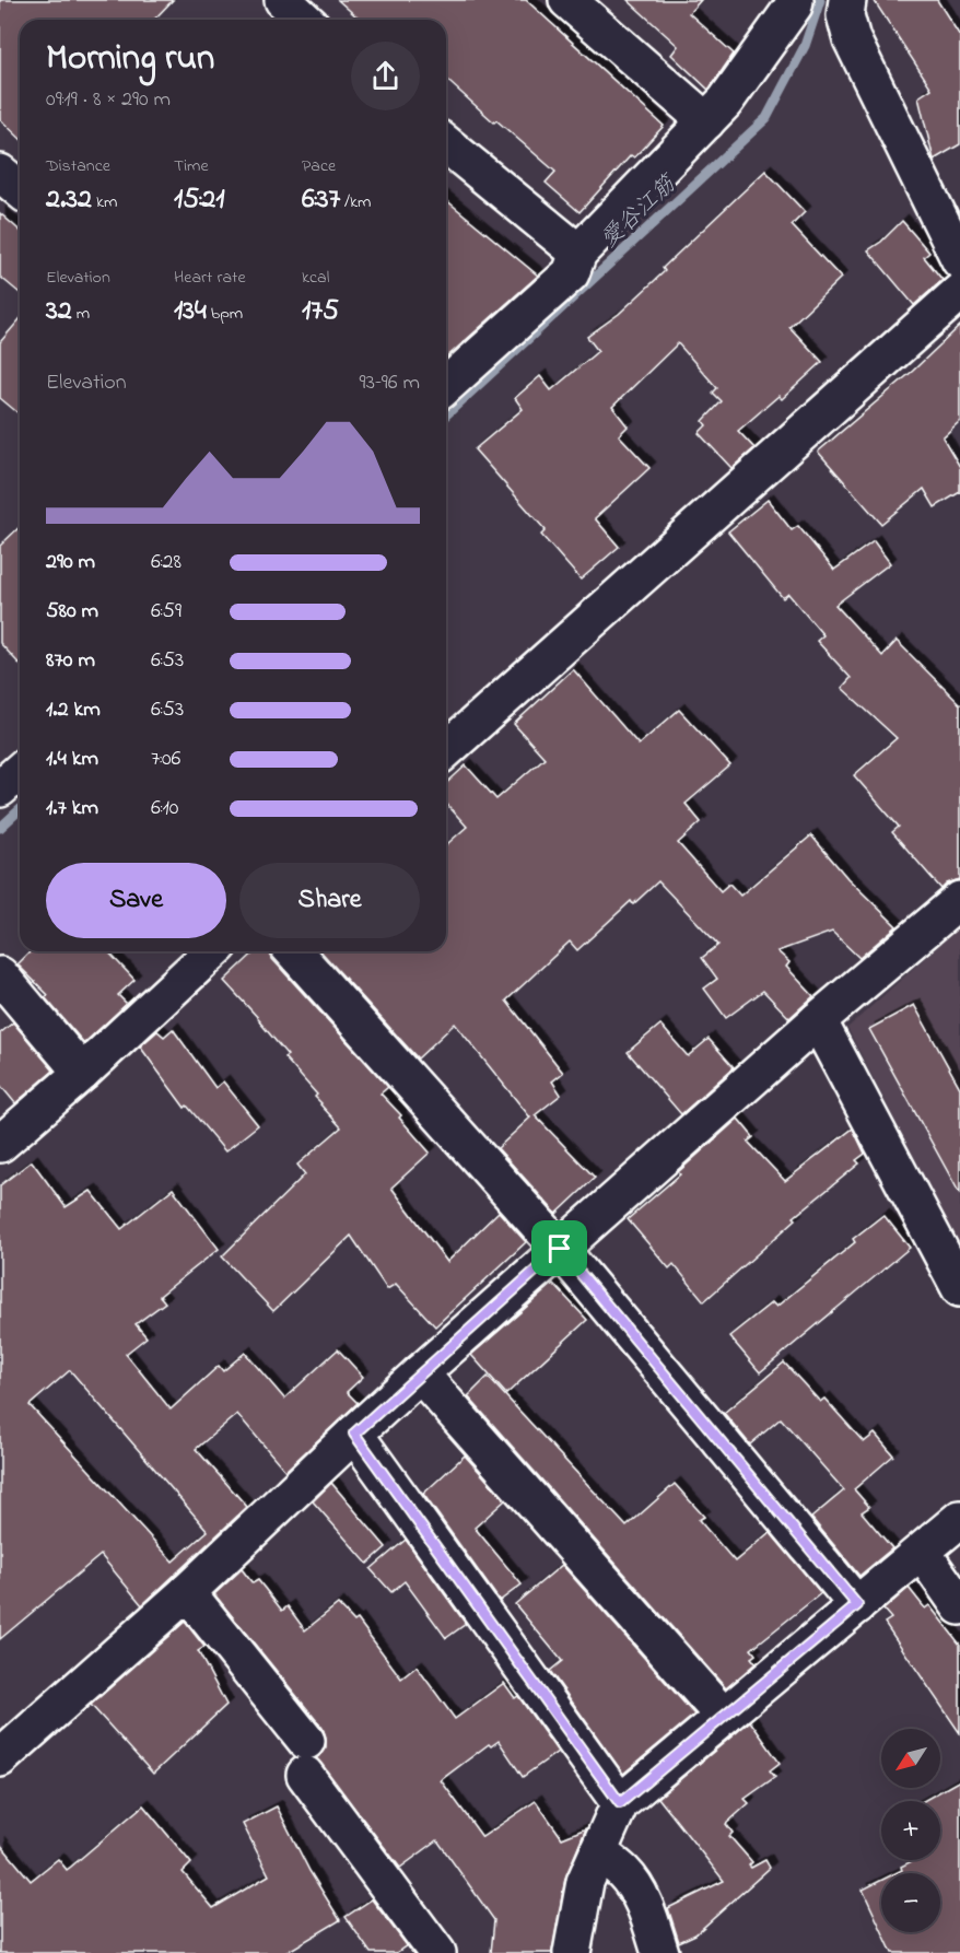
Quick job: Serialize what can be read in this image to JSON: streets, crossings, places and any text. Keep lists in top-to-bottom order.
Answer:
{
  "water": ["愛谷江筋"],
  "north": "bottom left",
  "page": {
    "heading": ["Morning run", "09:19 · 8 × 290 m"],
    "stats": [
      ["Distance", "2.32 km"],
      ["Time", "15:21"],
      ["Pace", "6:37 /km"],
      ["Elevation", "32 m"],
      ["Heart rate", "134 bpm"],
      ["kcal", "175"]
    ],
    "chart": ["Elevation", "93–96 m"],
    "list": [
      {
        "name": "290 m",
        "note": "6:28"
      },
      {
        "name": "580 m",
        "note": "6:59"
      },
      {
        "name": "870 m",
        "note": "6:53"
      },
      {
        "name": "1.2 km",
        "note": "6:53"
      },
      {
        "name": "1.4 km",
        "note": "7:06"
      },
      {
        "name": "1.7 km",
        "note": "6:10"
      }
    ],
    "buttons": ["Save", "Share"],
    "map_buttons": ["+", "−"]
  }
}
